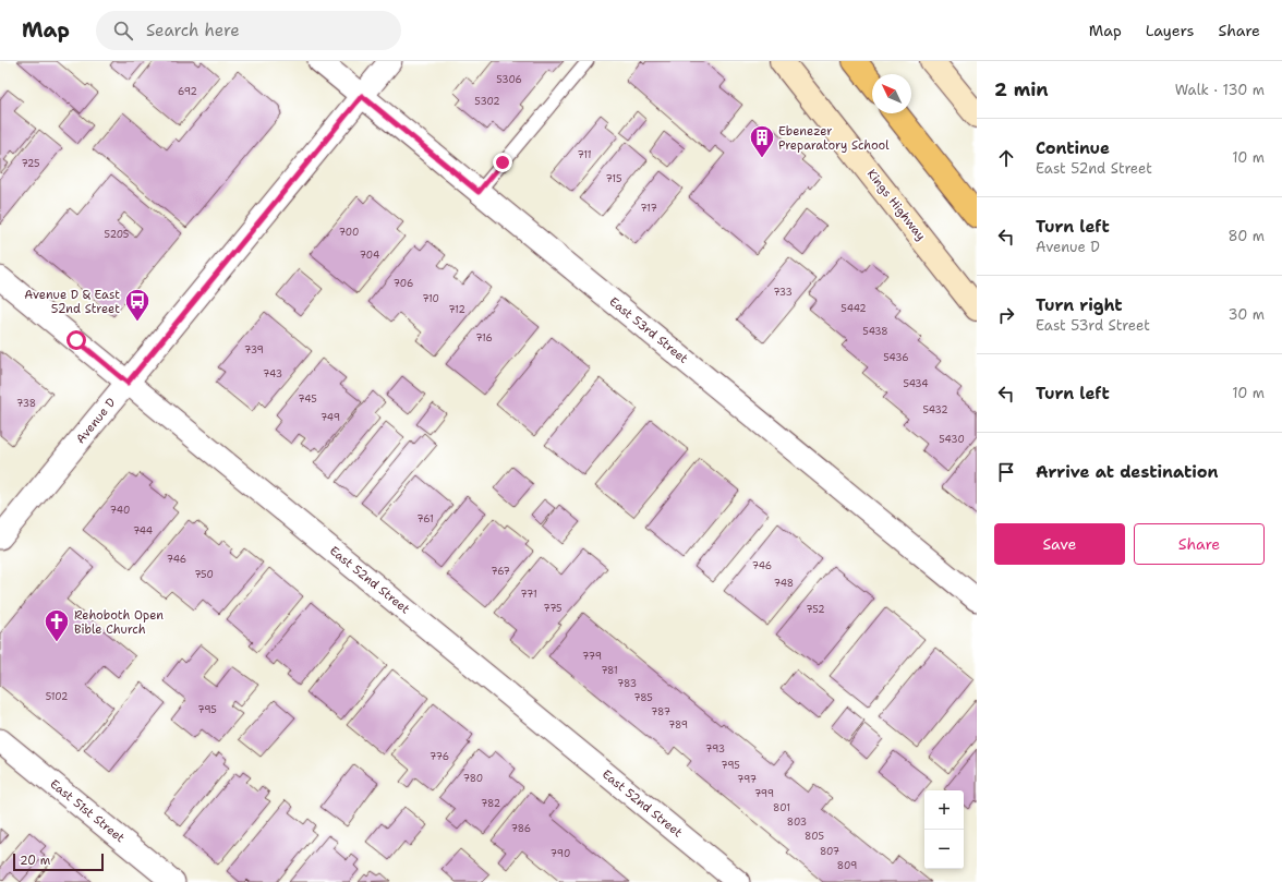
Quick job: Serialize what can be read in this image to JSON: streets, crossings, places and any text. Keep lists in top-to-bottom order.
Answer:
{
  "streets": {
    "street": [
      "Kings Highway",
      "East 53rd Street",
      "Avenue D",
      "East 52nd Street",
      "East 51st Street"
    ]
  },
  "crossings": [
    ["East 53rd Street", "Avenue D"],
    ["Avenue D", "East 52nd Street"]
  ],
  "places": {
    "building": ["Ebenezer Preparatory School"],
    "bus stop": ["Avenue D & East 52nd Street"],
    "church": ["Rehoboth Open Bible Church"]
  },
  "house_numbers": [
    "5306",
    "692",
    "5302",
    "711",
    "725",
    "715",
    "717",
    "700",
    "5205",
    "704",
    "706",
    "733",
    "710",
    "5442",
    "712",
    "5438",
    "716",
    "739",
    "5436",
    "743",
    "5434",
    "745",
    "738",
    "5432",
    "749",
    "5430",
    "740",
    "761",
    "744",
    "746",
    "746",
    "767",
    "750",
    "748",
    "771",
    "775",
    "752",
    "779",
    "781",
    "783",
    "5102",
    "785",
    "795",
    "787",
    "789",
    "793",
    "776",
    "795",
    "780",
    "797",
    "799",
    "782",
    "801",
    "803",
    "786",
    "805",
    "807",
    "790",
    "809"
  ],
  "scale_bar": "20 m",
  "north": "top left",
  "page": {
    "header": "Map",
    "search": "Search here",
    "nav": ["Map", "Layers", "Share"],
    "heading": ["2 min", "Walk · 130 m"],
    "list": [
      ["Continue", "East 52nd Street", "10 m"],
      ["Turn left", "Avenue D", "80 m"],
      ["Turn right", "East 53rd Street", "30 m"],
      ["Turn left", "10 m"],
      "Arrive at destination"
    ],
    "buttons": ["Save", "Share"],
    "map_buttons": ["+", "−"],
    "scale": "20 m"
  }
}
